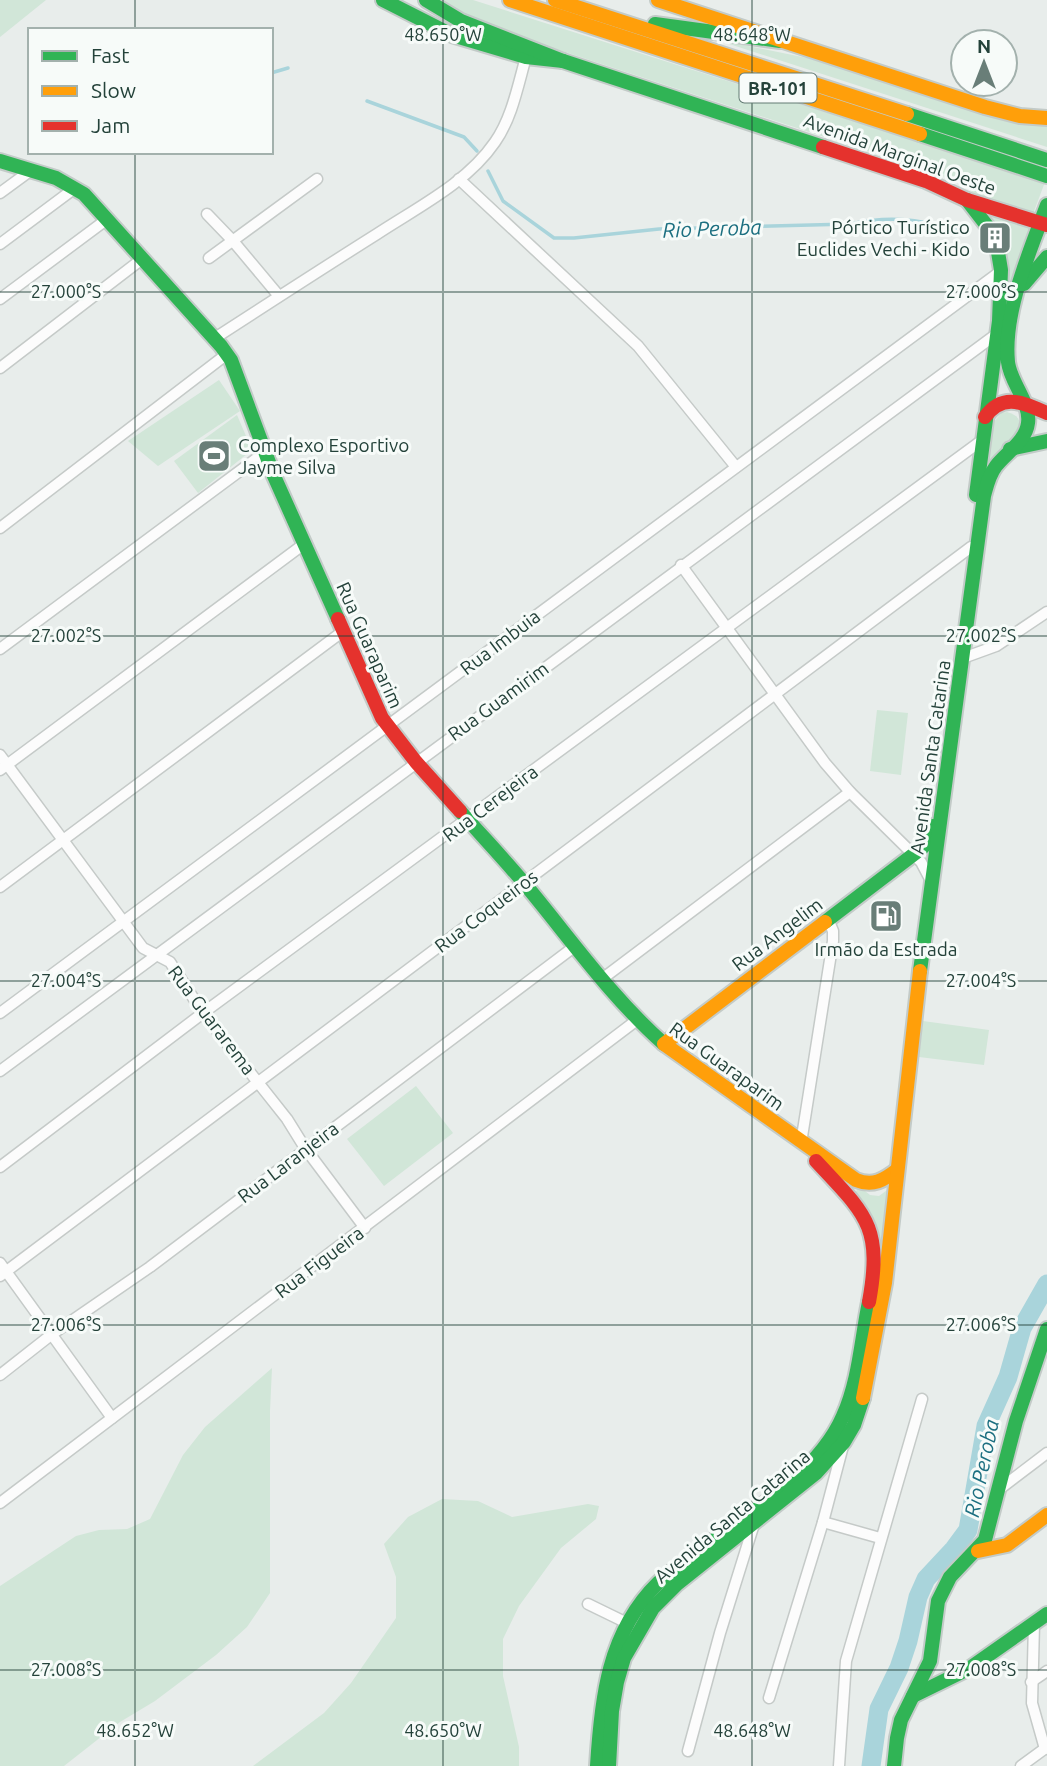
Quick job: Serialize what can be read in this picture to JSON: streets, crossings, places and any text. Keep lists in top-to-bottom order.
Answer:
{
  "streets": {
    "main road": [
      "BR-101",
      "Avenida Marginal Oeste",
      "Rua Guaraparim",
      "Avenida Santa Catarina",
      "Rua Angelim"
    ],
    "street": [
      "Rua Imbuia",
      "Rua Guamirim",
      "Rua Cerejeira",
      "Rua Coqueiros",
      "Rua Guararema",
      "Rua Laranjeira",
      "Rua Figueira"
    ]
  },
  "crossings": [
    ["Avenida Marginal Oeste", "Avenida Santa Catarina"],
    ["Rua Imbuia", "Rua Guaraparim"],
    ["Rua Imbuia", "Avenida Santa Catarina"],
    ["Rua Imbuia", "Rua Guararema"],
    ["Rua Guaraparim", "Rua Guamirim"],
    ["Rua Guaraparim", "Avenida Santa Catarina"],
    ["Rua Guaraparim", "Rua Cerejeira"],
    ["Rua Guaraparim", "Rua Coqueiros"],
    ["Rua Guaraparim", "Rua Angelim"],
    ["Rua Guaraparim", "Rua Laranjeira"],
    ["Rua Guaraparim", "Rua Figueira"],
    ["Rua Guamirim", "Avenida Santa Catarina"],
    ["Rua Guamirim", "Rua Guararema"],
    ["Avenida Santa Catarina", "Rua Cerejeira"],
    ["Avenida Santa Catarina", "Rua Coqueiros"],
    ["Avenida Santa Catarina", "Rua Angelim"],
    ["Rua Cerejeira", "Rua Guararema"],
    ["Rua Coqueiros", "Rua Guararema"],
    ["Rua Guararema", "Rua Laranjeira"],
    ["Rua Guararema", "Rua Figueira"]
  ],
  "water": ["Rio Peroba"],
  "places": {
    "building": ["Pórtico Turístico Euclides Vechi - Kido"],
    "sports": ["Complexo Esportivo Jayme Silva"],
    "fuel station": ["Irmão da Estrada"]
  },
  "legend": ["Fast", "Slow", "Jam"],
  "north": "top",
  "coordinates": [
    "48.650°W",
    "48.648°W",
    "27.000°S",
    "27.002°S",
    "27.004°S",
    "27.006°S",
    "27.008°S",
    "48.652°W"
  ]
}
